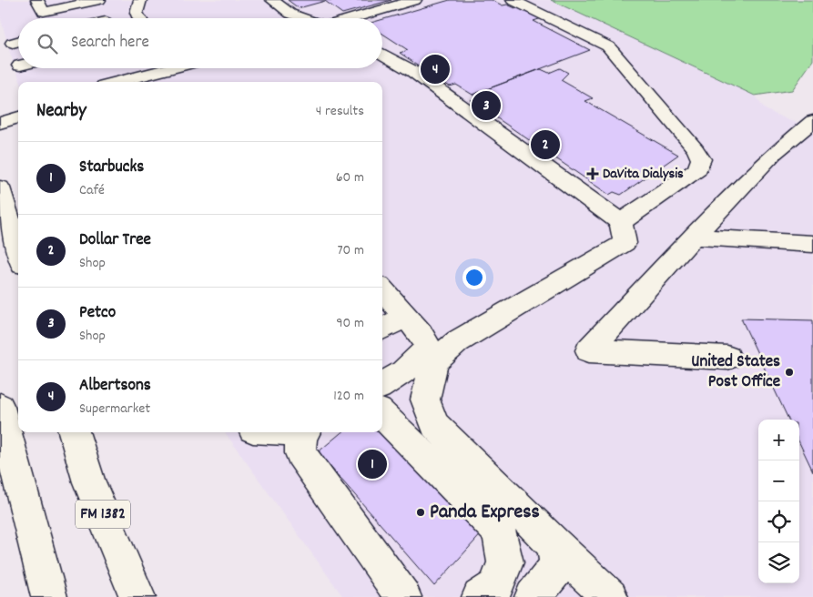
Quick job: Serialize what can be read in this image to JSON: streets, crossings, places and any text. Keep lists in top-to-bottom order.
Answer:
{
  "streets": {
    "main road": ["FM 1382"]
  },
  "places": {
    "health": ["DaVita Dialysis"],
    "other": ["United States Post Office", "Panda Express"]
  },
  "page": {
    "search": "Search here",
    "pins": [
      "4",
      "3",
      "2",
      "1"
    ],
    "heading": ["Nearby", "4 results"],
    "list": [
      {
        "mark": "1",
        "name": "Starbucks",
        "note": "Café",
        "value": "60 m"
      },
      {
        "mark": "2",
        "name": "Dollar Tree",
        "note": "Shop",
        "value": "70 m"
      },
      {
        "mark": "3",
        "name": "Petco",
        "note": "Shop",
        "value": "90 m"
      },
      {
        "mark": "4",
        "name": "Albertsons",
        "note": "Supermarket",
        "value": "120 m"
      }
    ],
    "map_buttons": ["+", "−"]
  }
}
